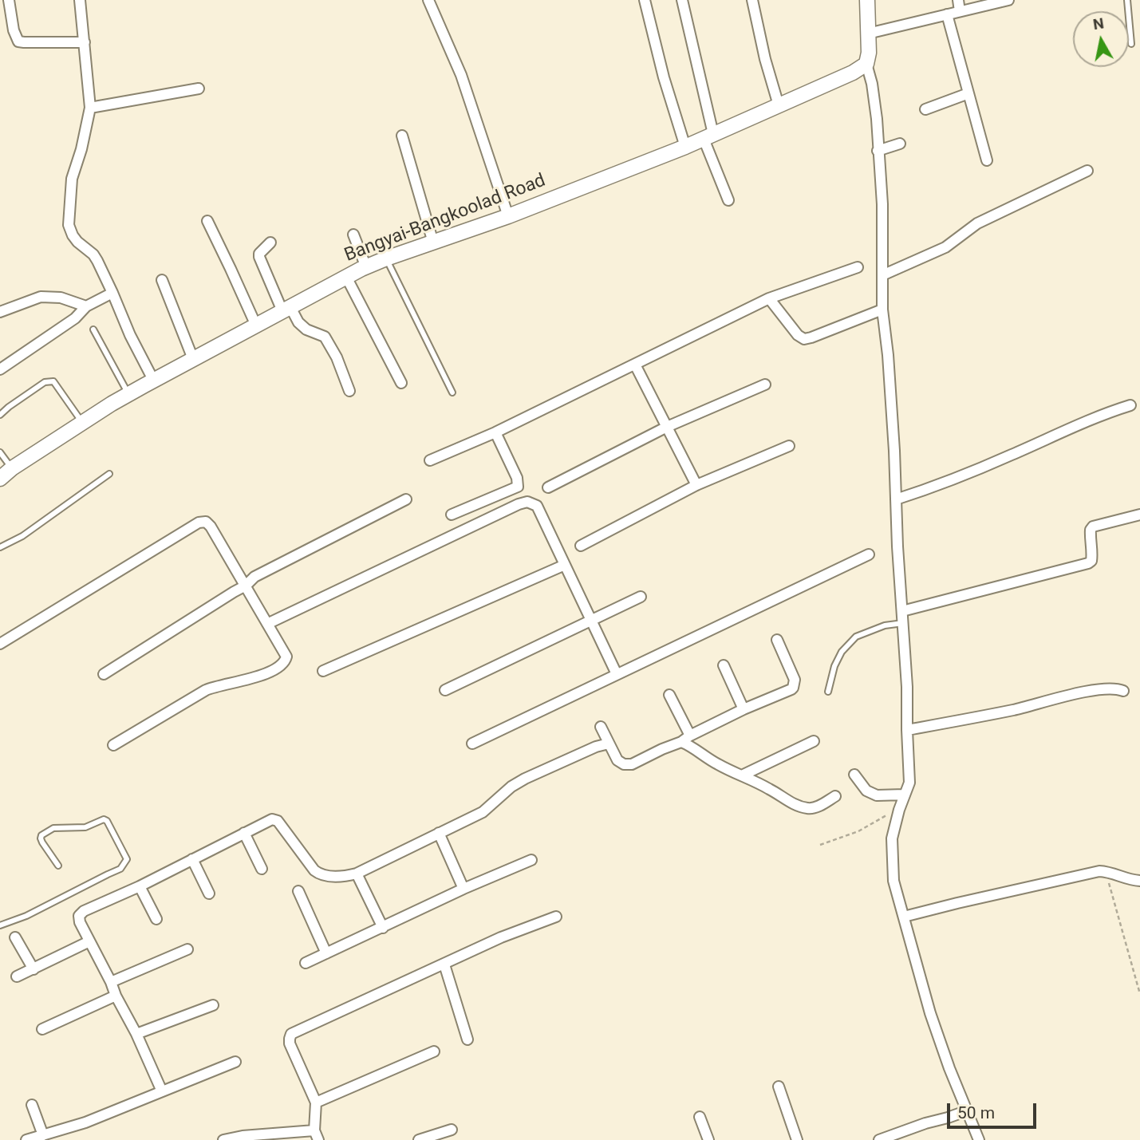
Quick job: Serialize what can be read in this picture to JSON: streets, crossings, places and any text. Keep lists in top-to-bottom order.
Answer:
{
  "streets": {
    "street": ["Bangyai-Bangkoolad Road"]
  },
  "scale_bar": "50 m",
  "north": "top"
}
